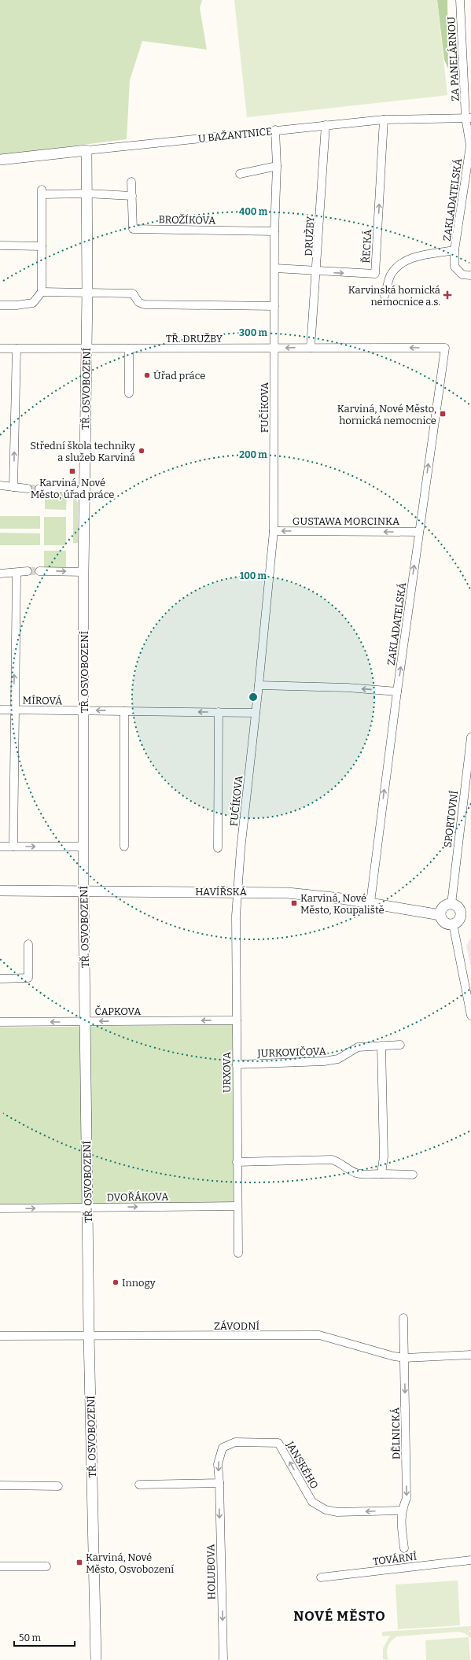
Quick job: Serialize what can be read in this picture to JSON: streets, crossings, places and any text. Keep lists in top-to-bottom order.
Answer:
{
  "streets": {
    "street": [
      "ZA PANELÁRNOU",
      "U BAŽANTNICE",
      "ZAKLADATELSKÁ",
      "BROŽÍKOVA",
      "DRUŽBY",
      "ŘECKÁ",
      "TŘ. DRUŽBY",
      "TŘ. OSVOBOZENÍ",
      "FUČÍKOVA",
      "GUSTAWA MORCINKA",
      "MÍROVÁ",
      "SPORTOVNÍ",
      "HAVÍŘSKÁ",
      "ČAPKOVA",
      "JURKOVIČOVA",
      "URXOVA",
      "DVOŘÁKOVA",
      "ZÁVODNÍ",
      "DĚLNICKÁ",
      "JANSKÉHO",
      "TOVÁRNÍ",
      "HOLUBOVA"
    ]
  },
  "crossings": [
    ["ZA PANELÁRNOU", "U BAŽANTNICE"],
    ["ZA PANELÁRNOU", "ZAKLADATELSKÁ"],
    ["U BAŽANTNICE", "ZAKLADATELSKÁ"],
    ["U BAŽANTNICE", "DRUŽBY"],
    ["U BAŽANTNICE", "ŘECKÁ"],
    ["U BAŽANTNICE", "TŘ. OSVOBOZENÍ"],
    ["U BAŽANTNICE", "FUČÍKOVA"],
    ["ZAKLADATELSKÁ", "TŘ. DRUŽBY"],
    ["ZAKLADATELSKÁ", "GUSTAWA MORCINKA"],
    ["ZAKLADATELSKÁ", "HAVÍŘSKÁ"],
    ["BROŽÍKOVA", "FUČÍKOVA"],
    ["DRUŽBY", "ŘECKÁ"],
    ["DRUŽBY", "TŘ. DRUŽBY"],
    ["ŘECKÁ", "FUČÍKOVA"],
    ["TŘ. DRUŽBY", "TŘ. OSVOBOZENÍ"],
    ["TŘ. DRUŽBY", "FUČÍKOVA"],
    ["TŘ. OSVOBOZENÍ", "MÍROVÁ"],
    ["TŘ. OSVOBOZENÍ", "HAVÍŘSKÁ"],
    ["TŘ. OSVOBOZENÍ", "ČAPKOVA"],
    ["TŘ. OSVOBOZENÍ", "DVOŘÁKOVA"],
    ["TŘ. OSVOBOZENÍ", "ZÁVODNÍ"],
    ["FUČÍKOVA", "GUSTAWA MORCINKA"],
    ["FUČÍKOVA", "HAVÍŘSKÁ"],
    ["FUČÍKOVA", "URXOVA"],
    ["SPORTOVNÍ", "HAVÍŘSKÁ"],
    ["HAVÍŘSKÁ", "URXOVA"],
    ["ČAPKOVA", "URXOVA"],
    ["JURKOVIČOVA", "URXOVA"],
    ["URXOVA", "DVOŘÁKOVA"],
    ["ZÁVODNÍ", "DĚLNICKÁ"],
    ["DĚLNICKÁ", "JANSKÉHO"],
    ["JANSKÉHO", "HOLUBOVA"]
  ],
  "one_way": [
    "ZAKLADATELSKÁ",
    "TŘ. DRUŽBY",
    "GUSTAWA MORCINKA",
    "ČAPKOVA",
    "DVOŘÁKOVA",
    "DĚLNICKÁ",
    "HOLUBOVA"
  ],
  "districts": ["NOVÉ MĚSTO"],
  "places": {
    "health": ["Karvinská hornická nemocnice a.s."],
    "other": ["Úřad práce", "Střední škola techniky a služeb Karviná", "Innogy"],
    "transit": [
      "Karviná, Nové Město, hornická nemocnice",
      "Karviná, Nové Město, úřad práce",
      "Karviná, Nové Město, Koupaliště",
      "Karviná, Nové Město, Osvobození"
    ]
  },
  "scale_bar": "50 m",
  "rings": [
    "400 m",
    "300 m",
    "200 m",
    "100 m"
  ]
}
